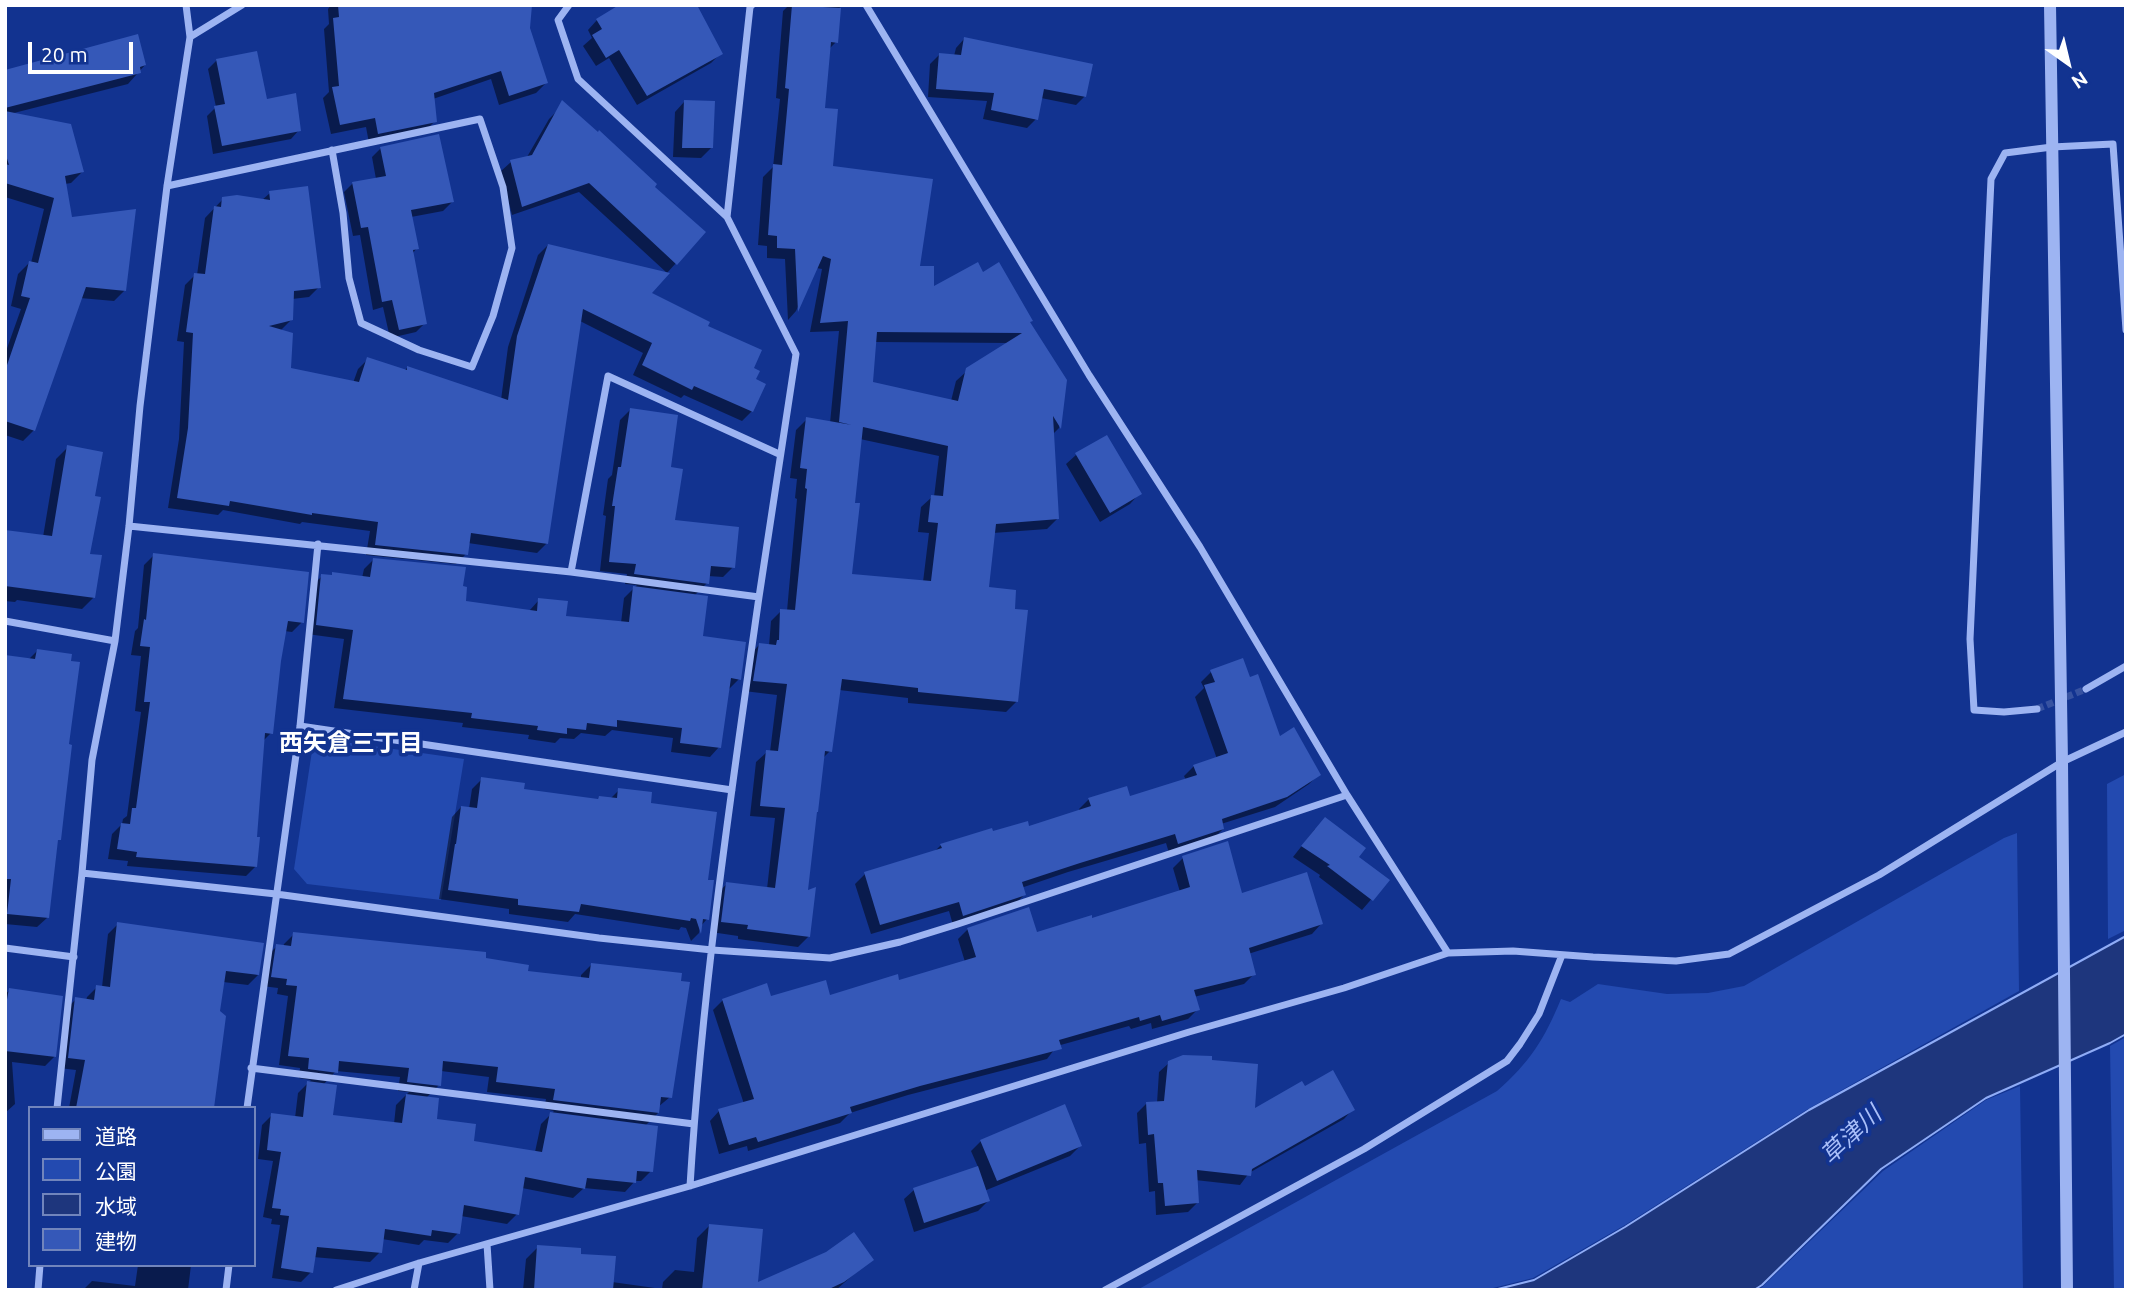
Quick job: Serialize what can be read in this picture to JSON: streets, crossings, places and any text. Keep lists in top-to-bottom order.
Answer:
{
  "districts": ["西矢倉三丁目"],
  "water": ["草津川"],
  "legend": [
    "道路",
    "公園",
    "水域",
    "建物"
  ],
  "scale_bar": "20 m",
  "north": "bottom right"
}
